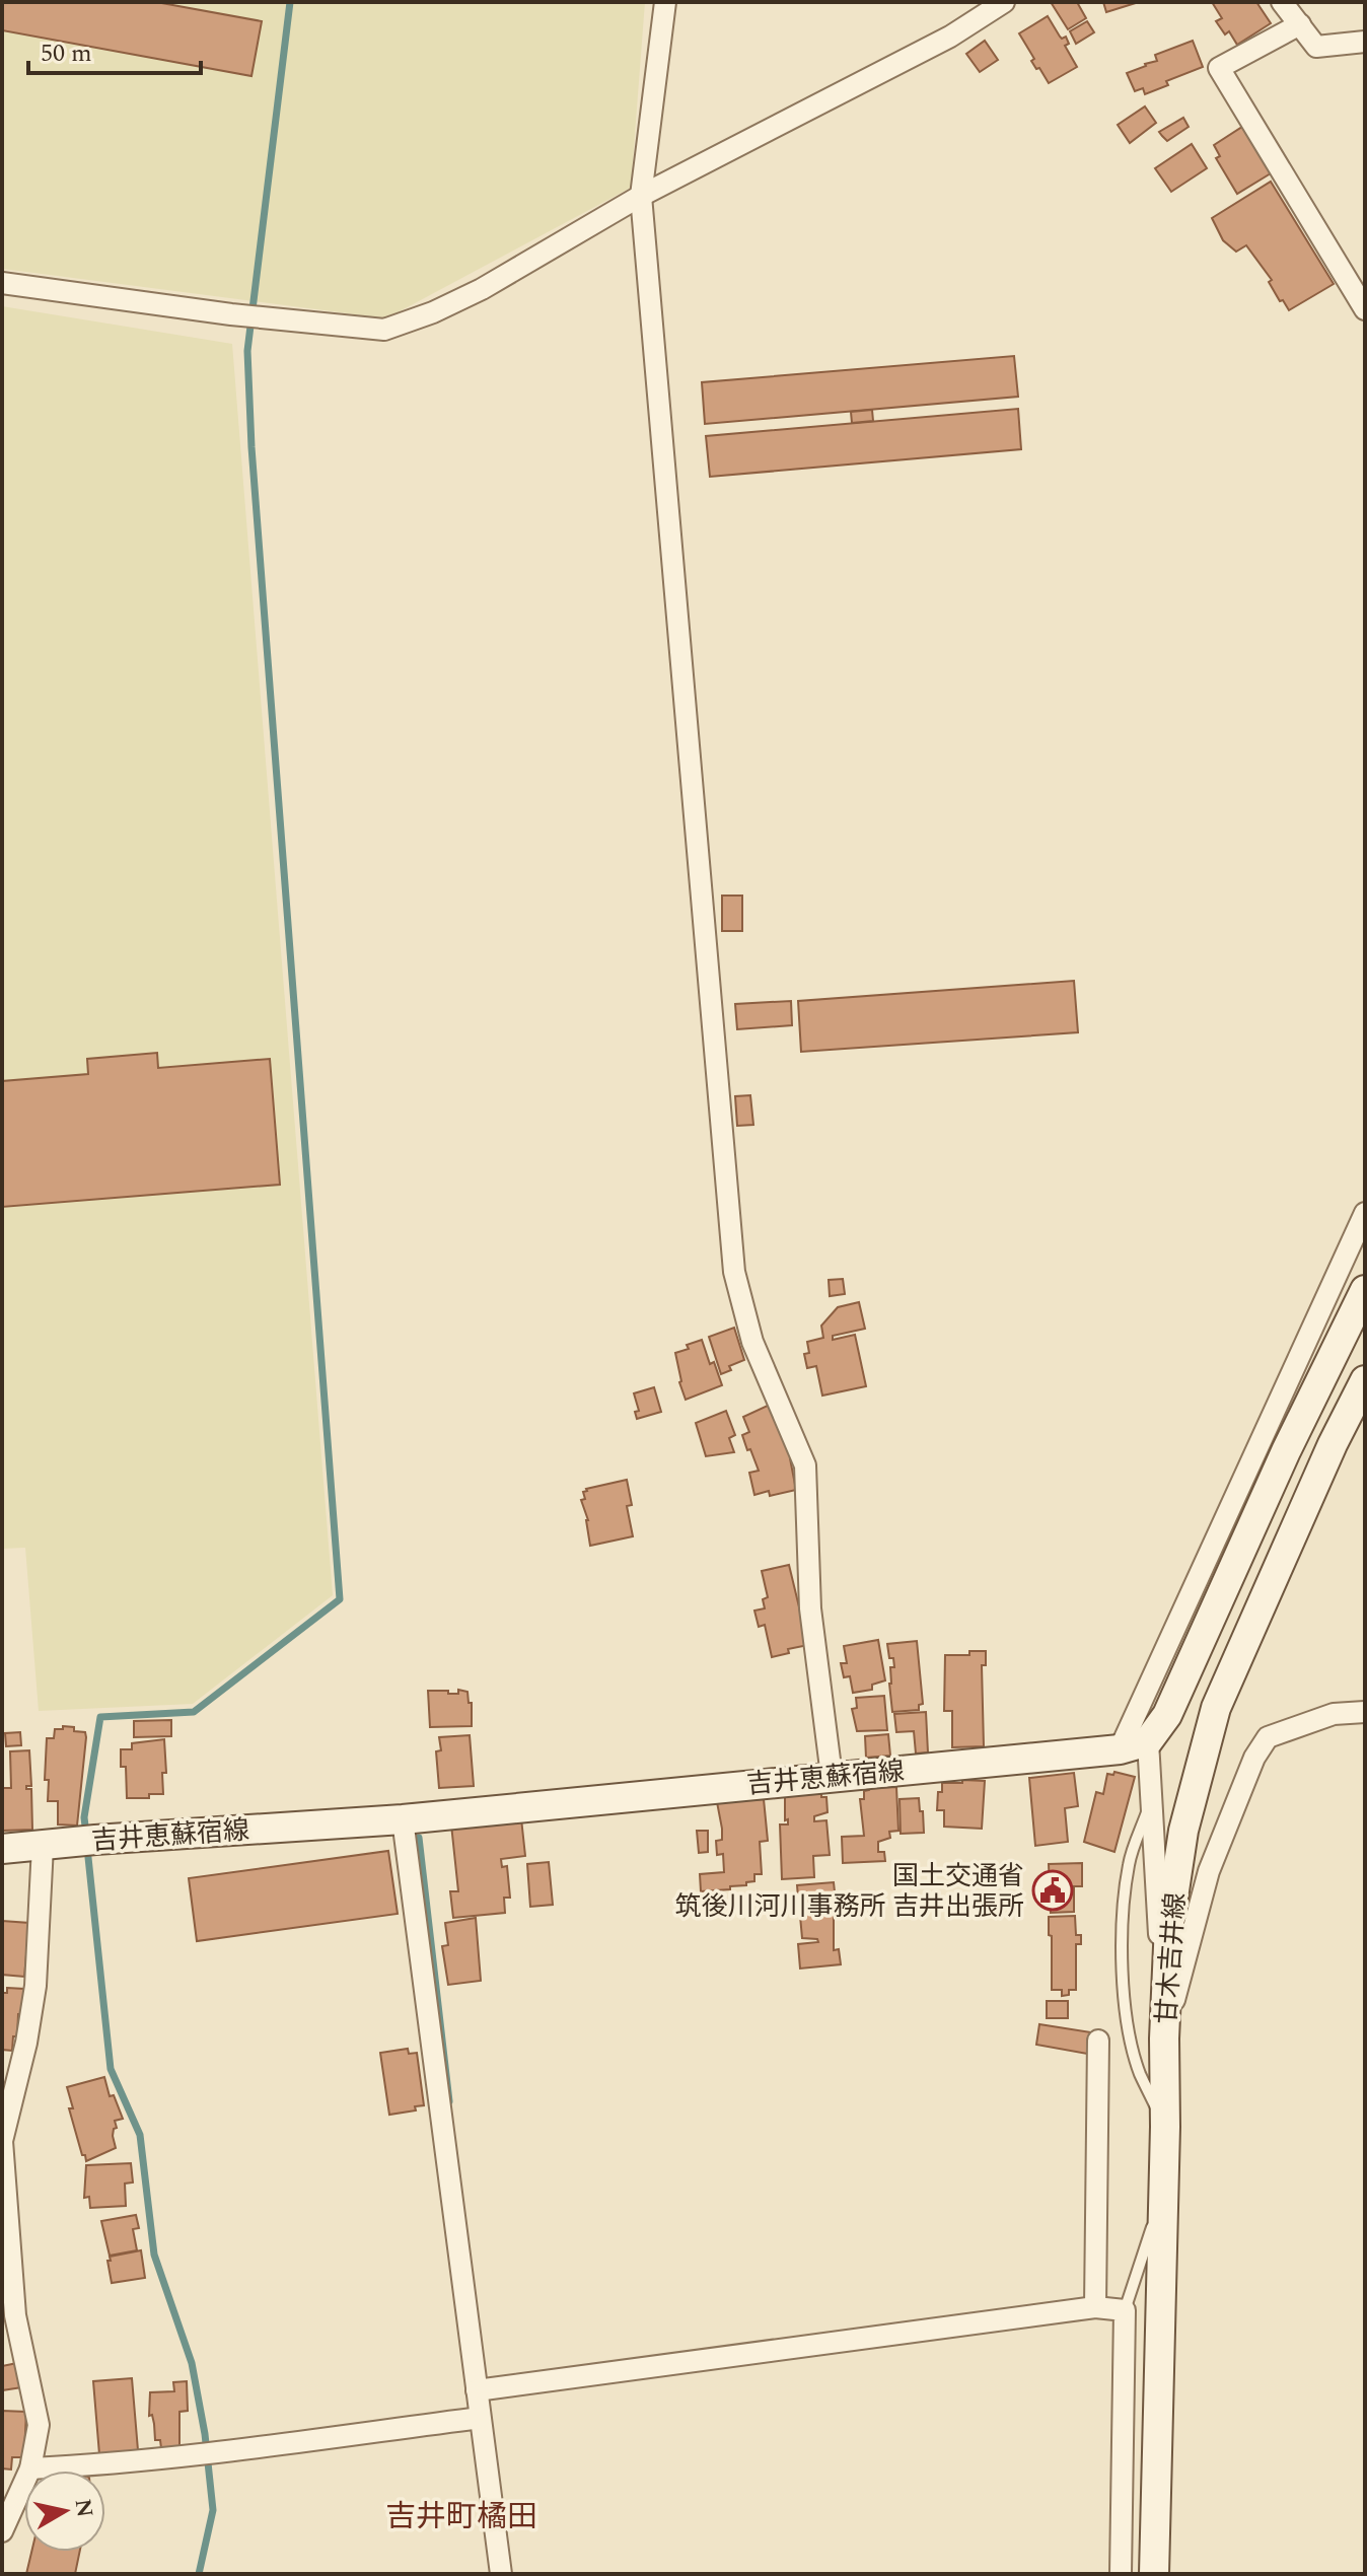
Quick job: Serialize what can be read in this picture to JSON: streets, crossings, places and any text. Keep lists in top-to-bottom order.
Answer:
{
  "streets": {
    "main road": ["吉井恵蘇宿線", "甘木吉井線"]
  },
  "districts": ["吉井町橘田"],
  "places": {
    "public building": ["国土交通省 筑後川河川事務所 吉井出張所"]
  },
  "scale_bar": "50 m",
  "north": "right"
}
